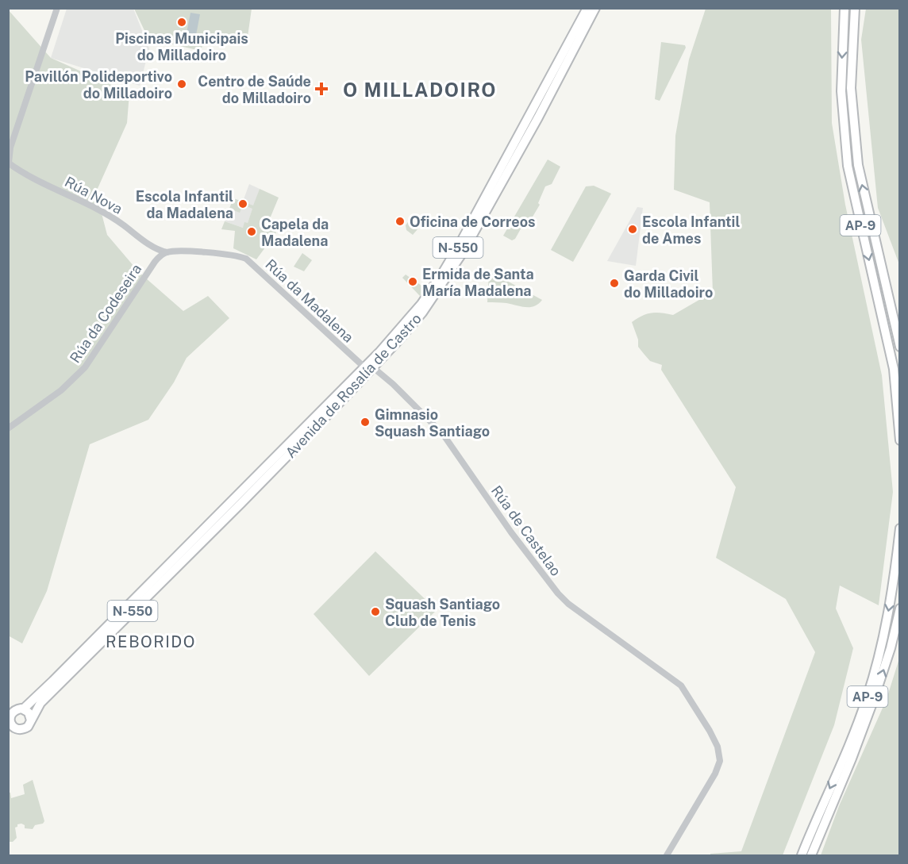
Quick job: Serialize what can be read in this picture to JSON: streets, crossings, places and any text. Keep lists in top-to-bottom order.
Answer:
{
  "streets": {
    "highway": ["AP-9", "N-550", "Avenida de Rosalía de Castro"],
    "street": [
      "Rúa Nova",
      "Rúa da Madalena",
      "Rúa da Codeseira",
      "Rúa de Castelao"
    ]
  },
  "crossings": [
    ["Rúa Nova", "Rúa da Madalena"],
    ["Rúa Nova", "Rúa da Codeseira"],
    ["N-550", "Avenida de Rosalía de Castro"],
    ["Rúa da Madalena", "Rúa da Codeseira"],
    ["Rúa da Madalena", "Avenida de Rosalía de Castro"],
    ["Rúa da Madalena", "Rúa de Castelao"],
    ["Avenida de Rosalía de Castro", "Rúa de Castelao"]
  ],
  "districts": ["O MILLADOIRO", "REBORIDO"],
  "places": {
    "other": [
      "Piscinas Municipais do Milladoiro",
      "Pavillón Polideportivo do Milladoiro",
      "Escola Infantil da Madalena",
      "Oficina de Correos",
      "Escola Infantil de Ames",
      "Capela da Madalena",
      "Ermida de Santa María Madalena",
      "Garda Civil do Milladoiro",
      "Gimnasio Squash Santiago",
      "Squash Santiago Club de Tenis"
    ],
    "health": ["Centro de Saúde do Milladoiro"]
  }
}
